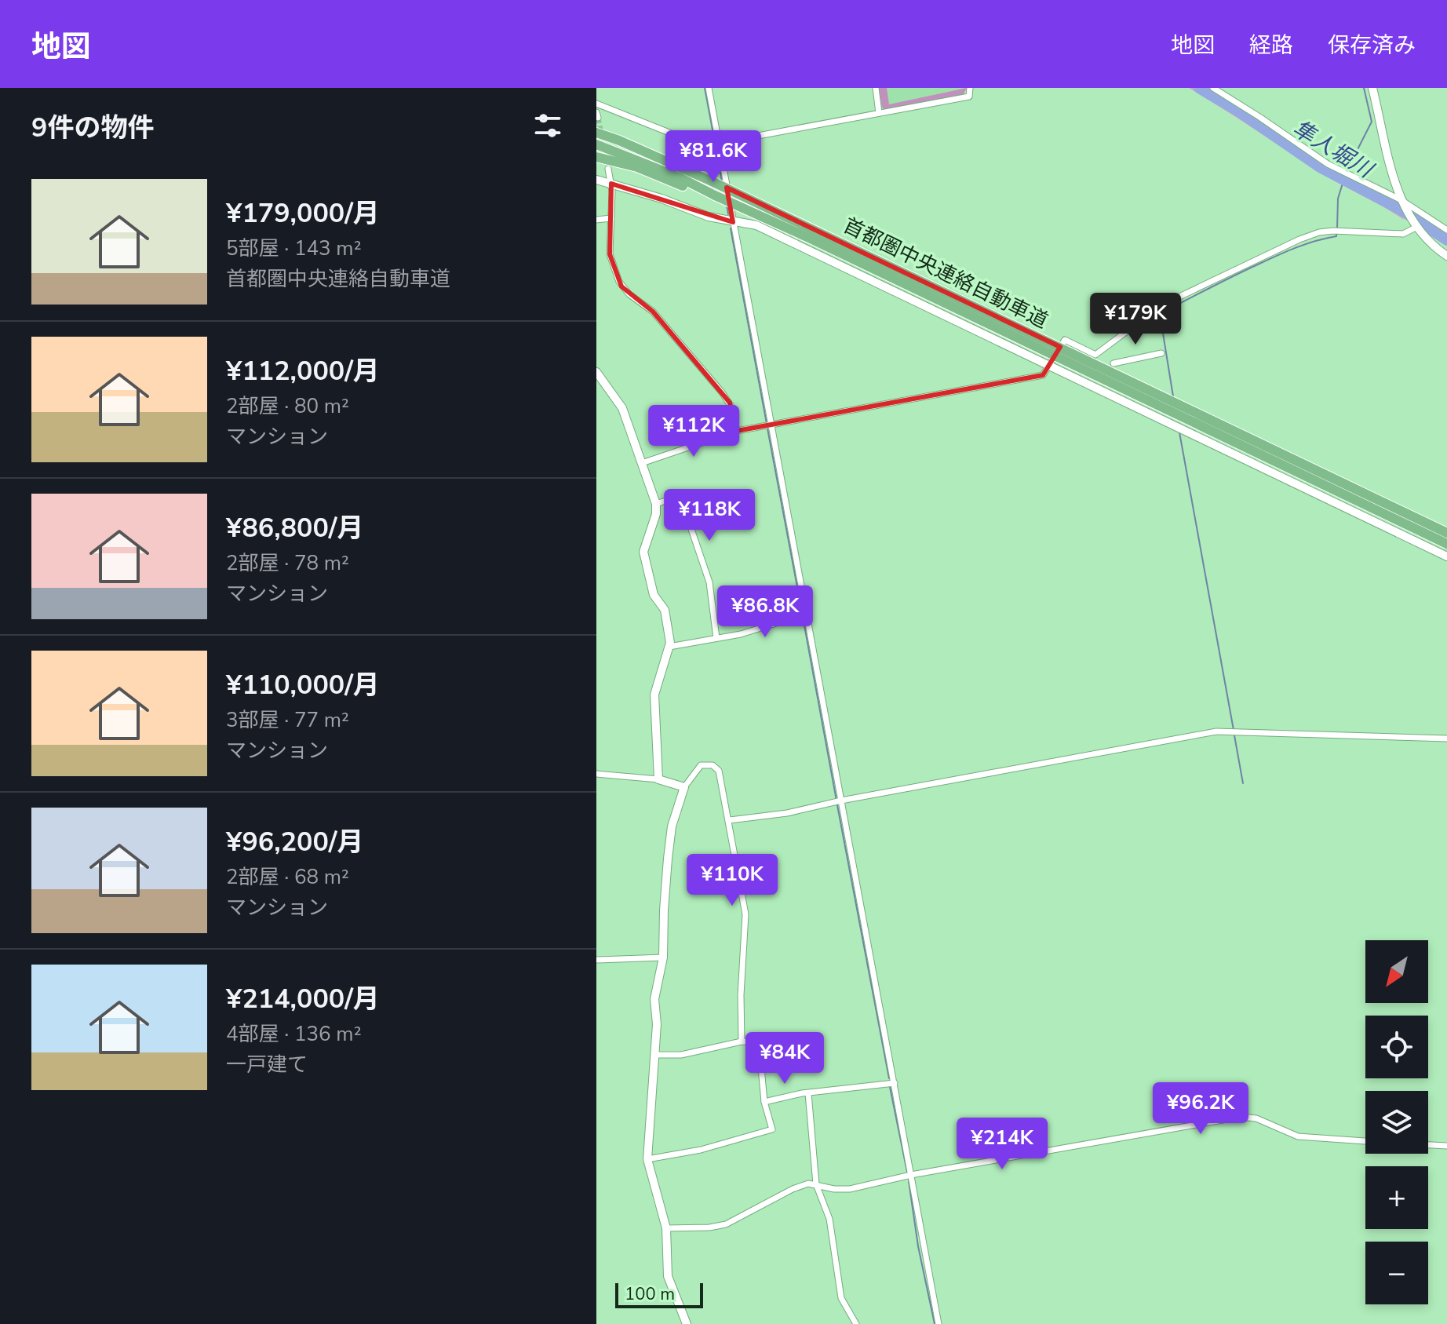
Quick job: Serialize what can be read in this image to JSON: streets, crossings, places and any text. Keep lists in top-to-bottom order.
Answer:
{
  "streets": {
    "highway": ["首都圏中央連絡自動車道"]
  },
  "water": ["隼人堀川"],
  "scale_bar": "100 m",
  "north": "bottom left",
  "page": {
    "header": "地図",
    "nav": ["地図", "経路", "保存済み"],
    "heading": "9件の物件",
    "price": [
      "¥81.6K",
      "¥179K",
      "¥112K",
      "¥118K",
      "¥86.8K",
      "¥110K",
      "¥84K",
      "¥96.2K",
      "¥214K"
    ],
    "list": [
      {
        "name": "¥179,000/月",
        "note": "5部屋 · 143 m² · 首都圏中央連絡自動車道"
      },
      {
        "name": "¥112,000/月",
        "note": "2部屋 · 80 m² · マンション"
      },
      {
        "name": "¥86,800/月",
        "note": "2部屋 · 78 m² · マンション"
      },
      {
        "name": "¥110,000/月",
        "note": "3部屋 · 77 m² · マンション"
      },
      {
        "name": "¥96,200/月",
        "note": "2部屋 · 68 m² · マンション"
      },
      {
        "name": "¥214,000/月",
        "note": "4部屋 · 136 m² · 一戸建て"
      }
    ],
    "map_buttons": ["+", "−"],
    "scale": "100 m"
  }
}
